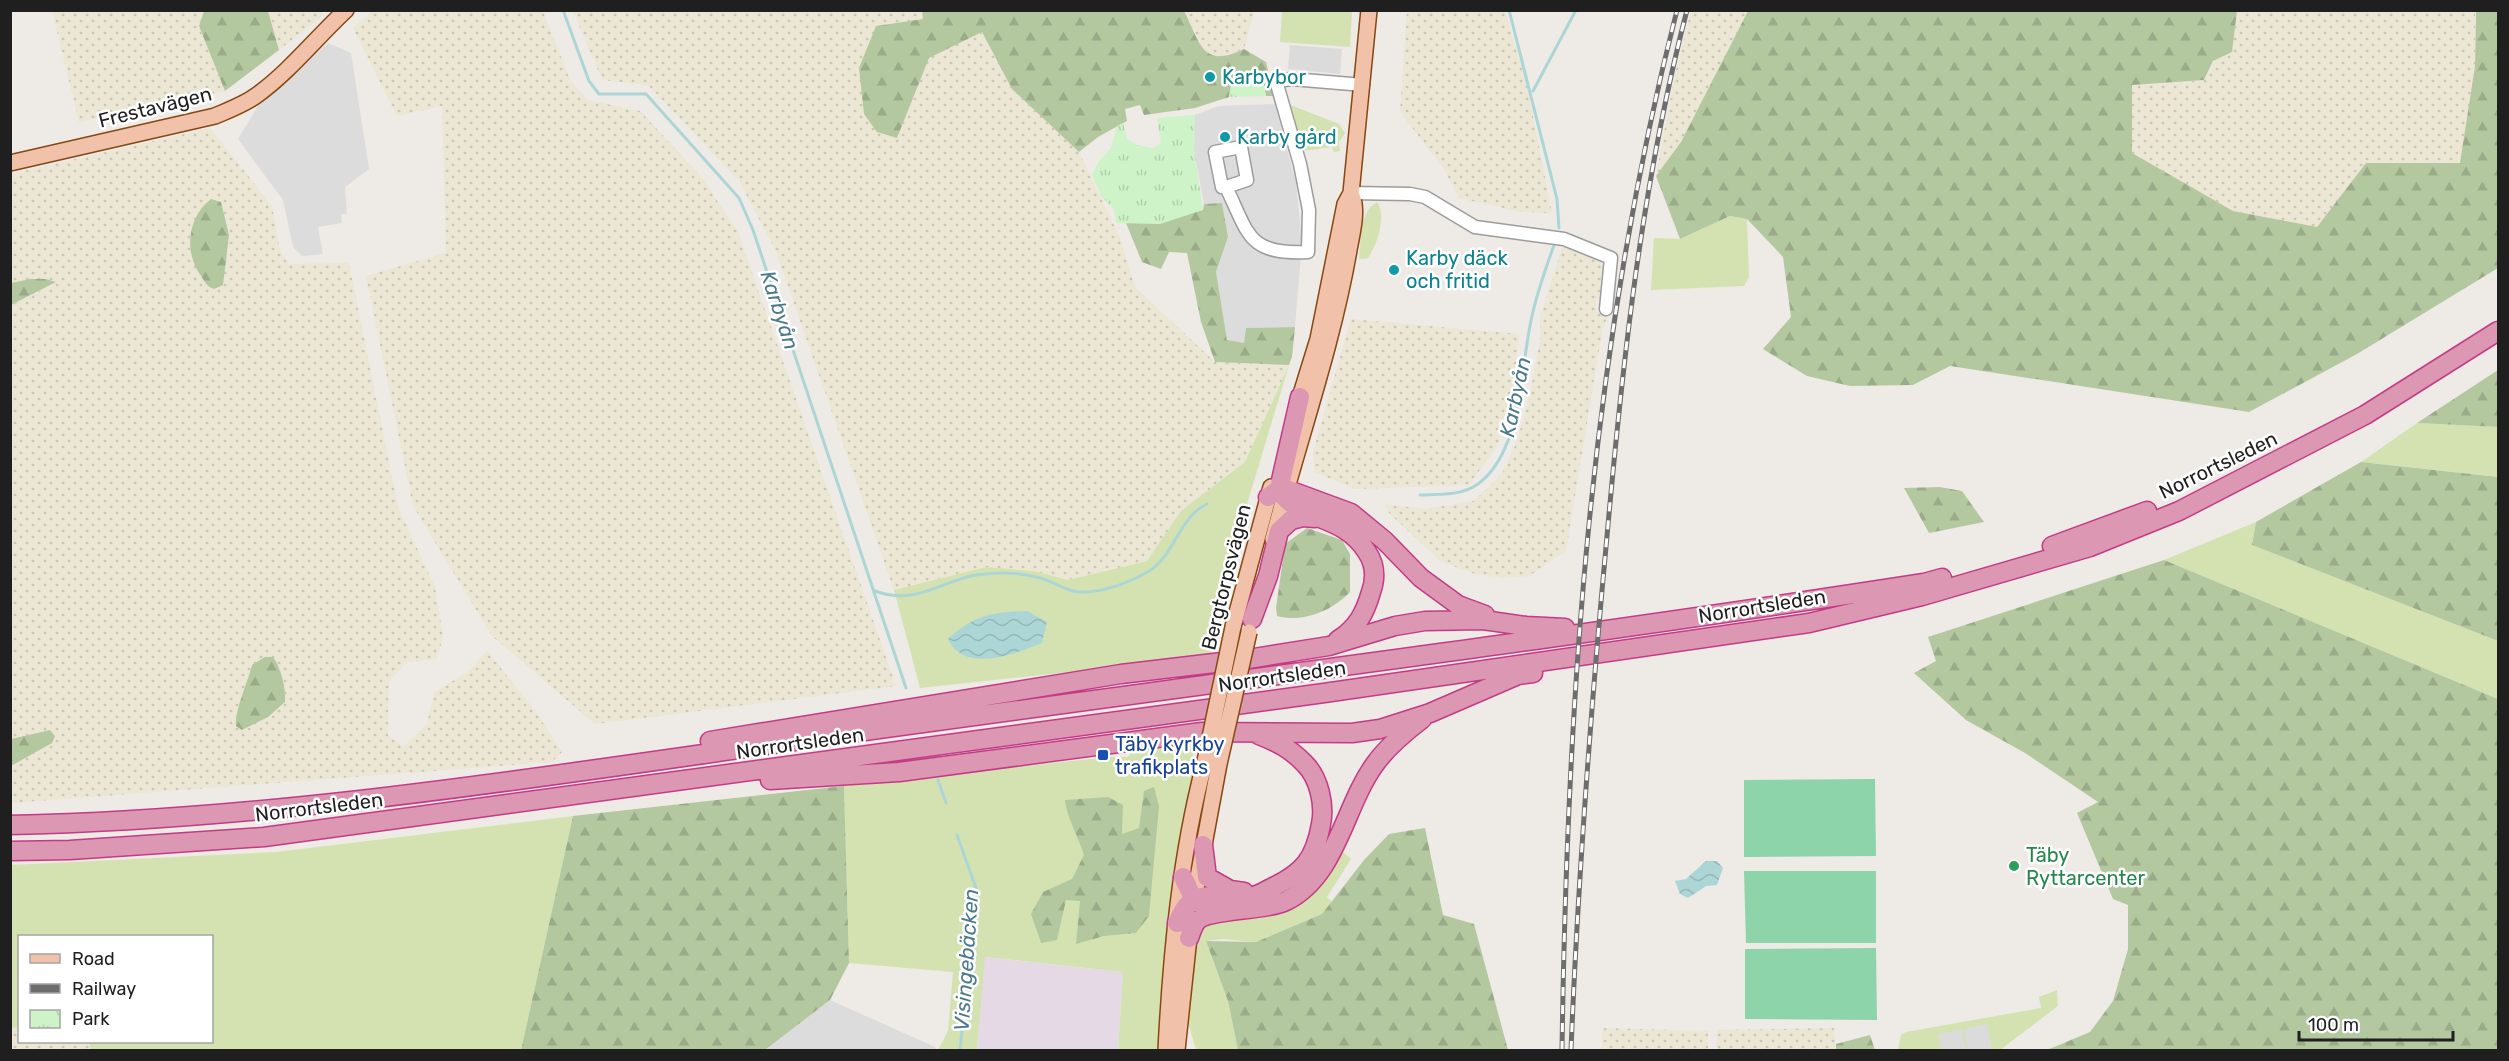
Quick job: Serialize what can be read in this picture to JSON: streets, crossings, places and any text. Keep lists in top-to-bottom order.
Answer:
{
  "streets": {
    "highway": ["Norrortsleden"],
    "main road": ["Frestavägen", "Bergtorpsvägen"]
  },
  "water": ["Karbyån", "Visingebäcken"],
  "places": {
    "other": [
      "Karbybor",
      "Karby gård",
      "Karby däck och fritid",
      "Täby Ryttarcenter"
    ],
    "transit": ["Täby kyrkby trafikplats"]
  },
  "legend": ["Road", "Railway", "Park"],
  "scale_bar": "100 m"
}
